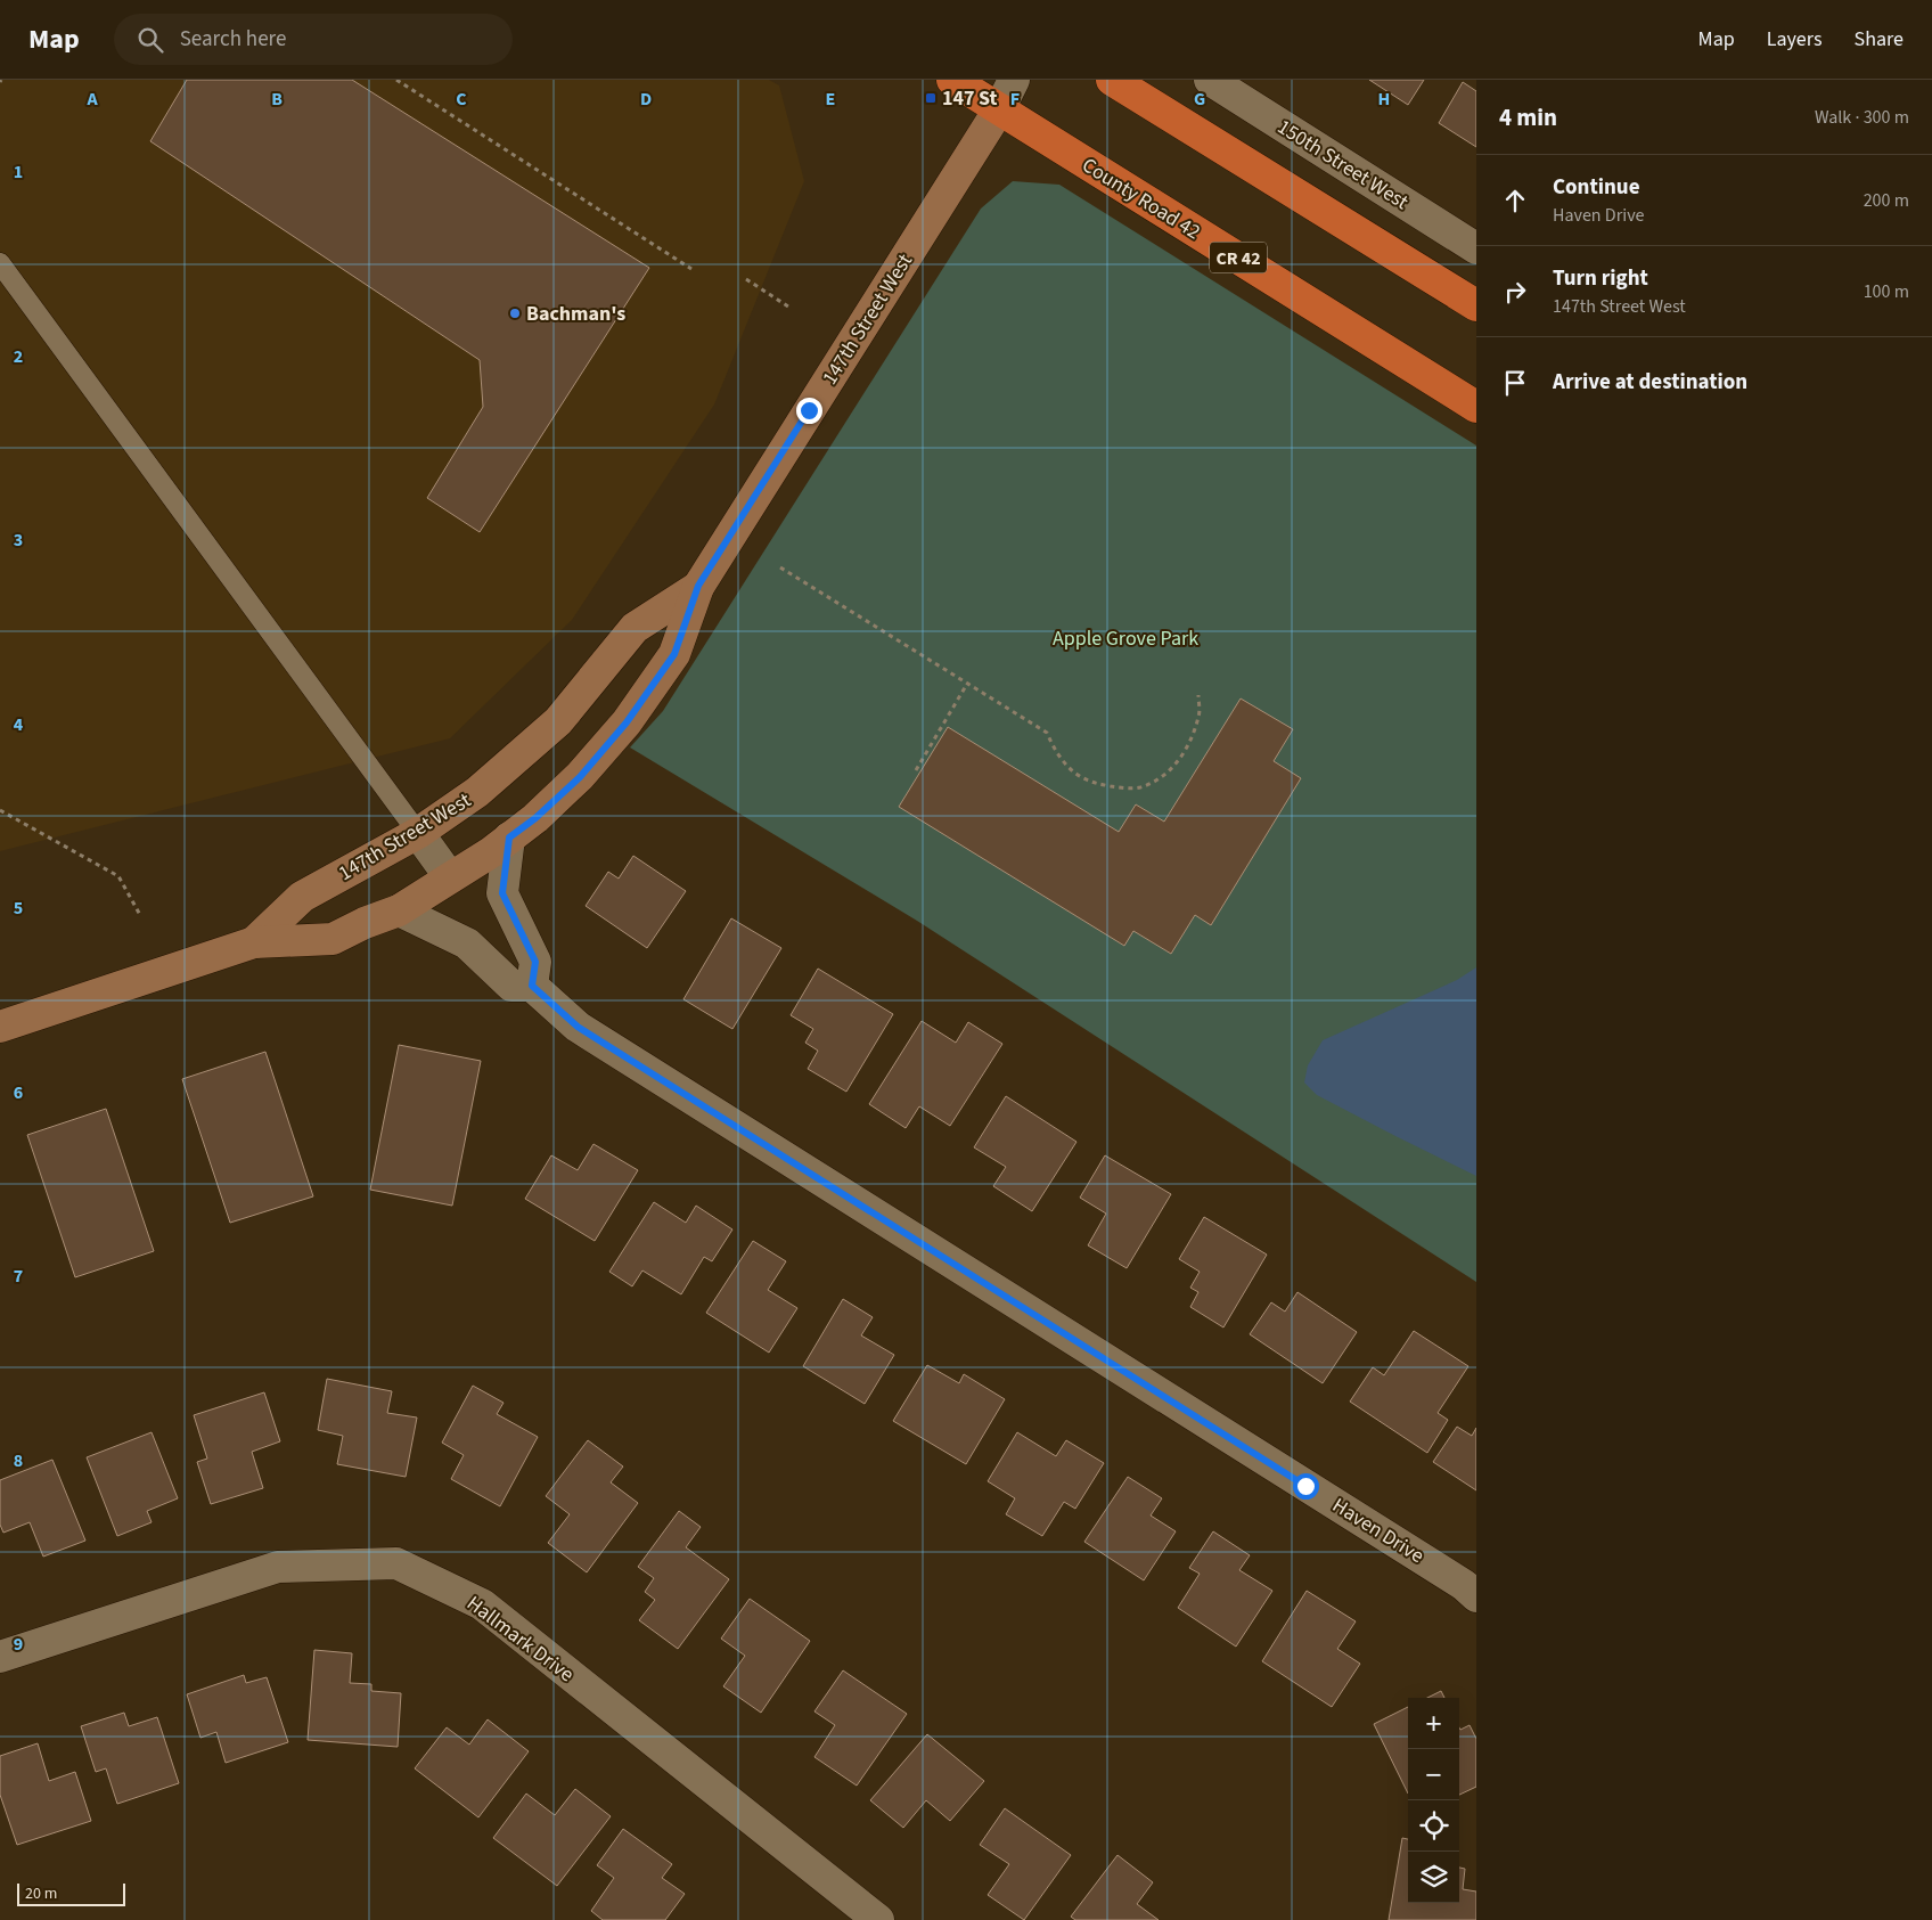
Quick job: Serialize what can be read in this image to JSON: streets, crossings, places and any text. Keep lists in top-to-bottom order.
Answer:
{
  "streets": {
    "highway": ["County Road 42", "CR 42"],
    "street": [
      "150th Street West",
      "147th Street West",
      "Haven Drive",
      "Hallmark Drive"
    ]
  },
  "crossings": [
    ["County Road 42", "147th Street West"]
  ],
  "parks": ["Apple Grove Park"],
  "places": {
    "transit": ["147 St"],
    "other": ["Bachman's"]
  },
  "scale_bar": "20 m",
  "page": {
    "header": "Map",
    "search": "Search here",
    "nav": ["Map", "Layers", "Share"],
    "heading": ["4 min", "Walk · 300 m"],
    "list": [
      ["Continue", "Haven Drive", "200 m"],
      ["Turn right", "147th Street West", "100 m"],
      "Arrive at destination"
    ],
    "map_buttons": ["+", "−"],
    "scale": "20 m"
  },
  "grid": {
    "columns": [
      "A",
      "B",
      "C",
      "D",
      "E",
      "F",
      "G",
      "H"
    ],
    "rows": [
      "1",
      "2",
      "3",
      "4",
      "5",
      "6",
      "7",
      "8",
      "9"
    ]
  }
}
